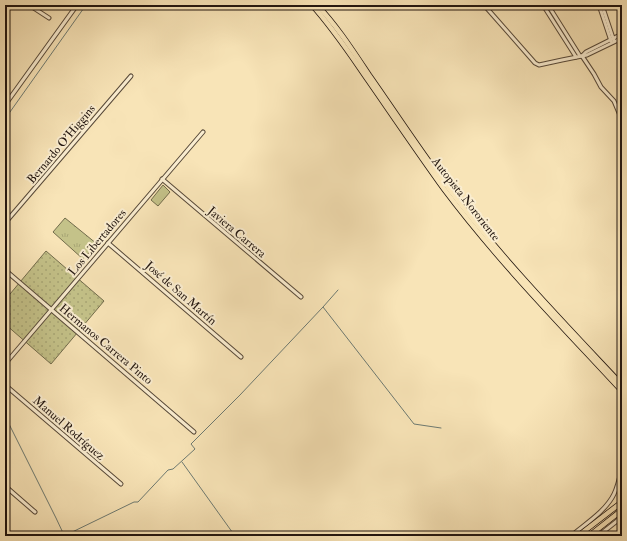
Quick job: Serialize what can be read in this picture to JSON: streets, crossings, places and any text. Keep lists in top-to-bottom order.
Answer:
{
  "streets": {
    "highway": ["Autopista Nororiente"],
    "street": [
      "Bernardo O'Higgins",
      "Javiera Carrera",
      "Los Libertadores",
      "José de San Martín",
      "Hermanos Carrera Pinto",
      "Manuel Rodríguez"
    ]
  },
  "crossings": [
    ["Javiera Carrera", "Los Libertadores"],
    ["Los Libertadores", "José de San Martín"],
    ["Los Libertadores", "Hermanos Carrera Pinto"]
  ]
}
